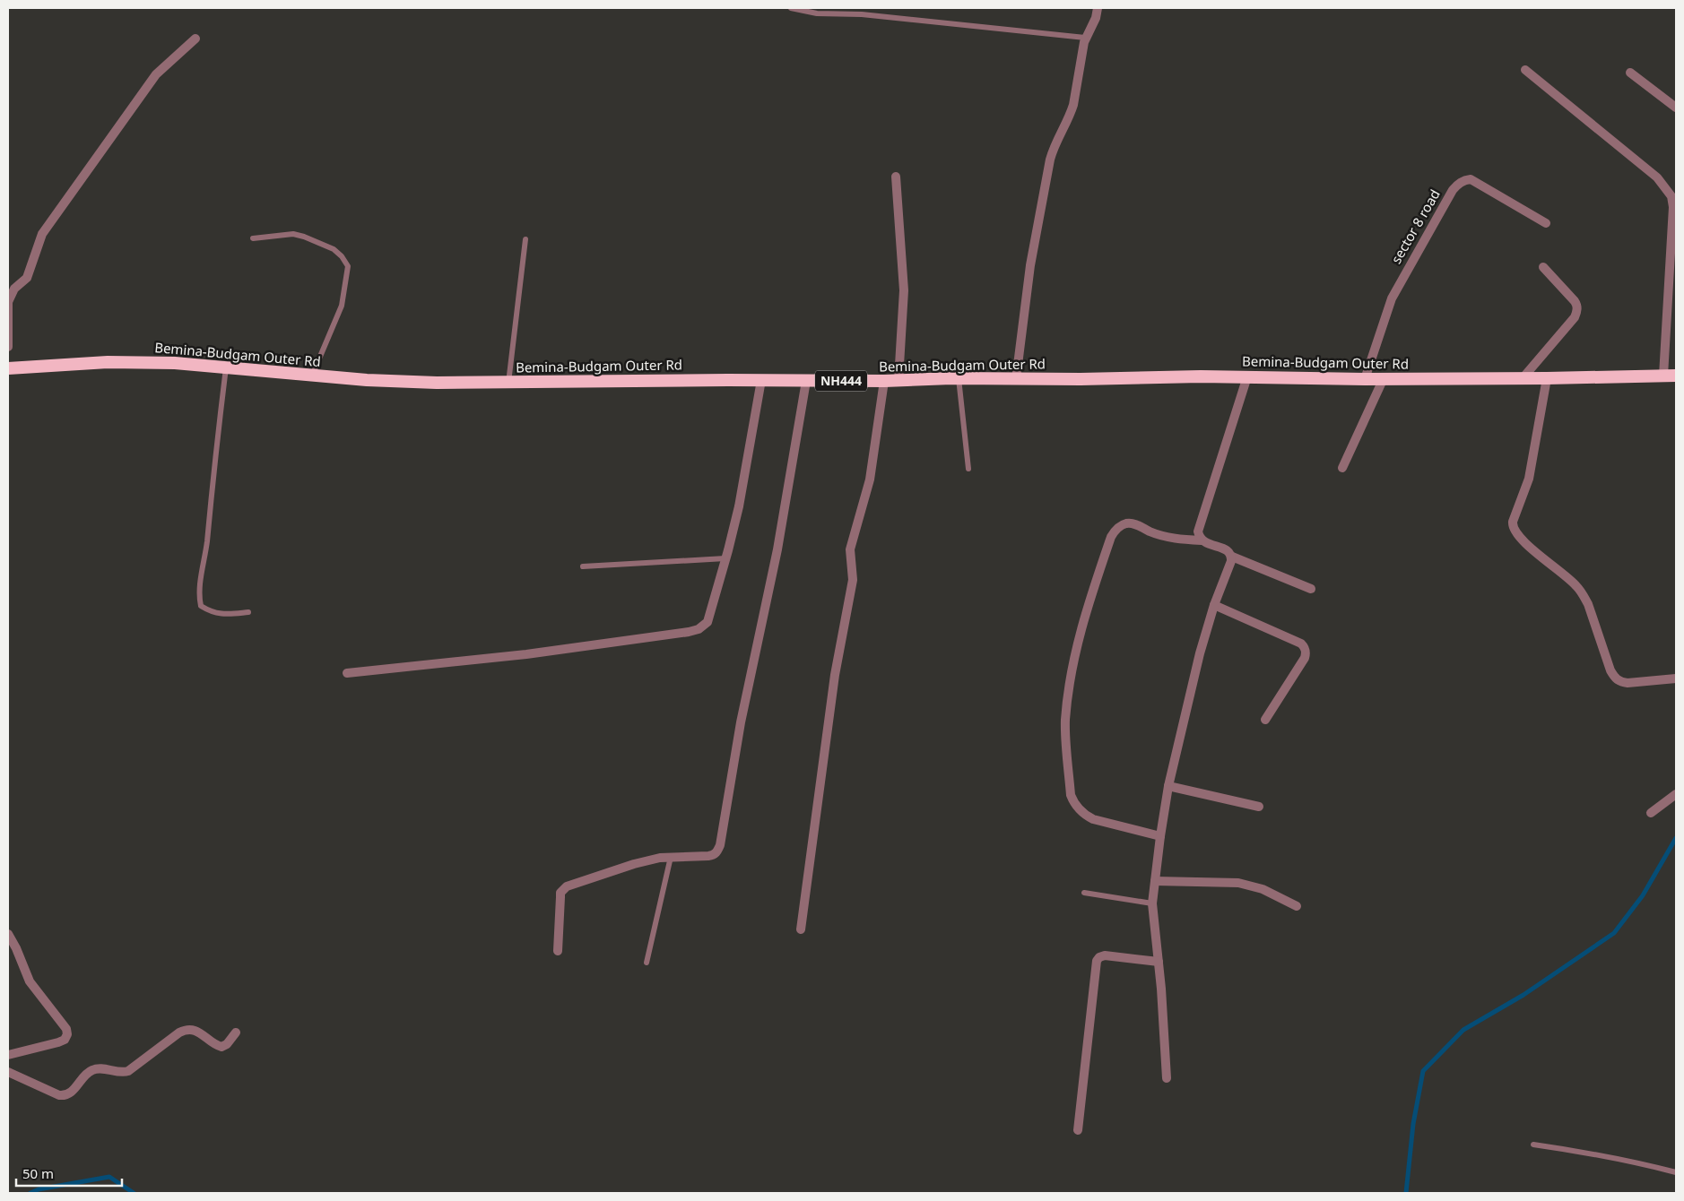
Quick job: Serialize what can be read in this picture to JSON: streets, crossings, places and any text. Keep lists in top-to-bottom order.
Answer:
{
  "streets": {
    "highway": ["Bemina-Budgam Outer Rd", "NH444"],
    "street": ["sector 8 road"]
  },
  "crossings": [
    ["sector 8 road", "Bemina-Budgam Outer Rd"]
  ],
  "scale_bar": "50 m"
}
